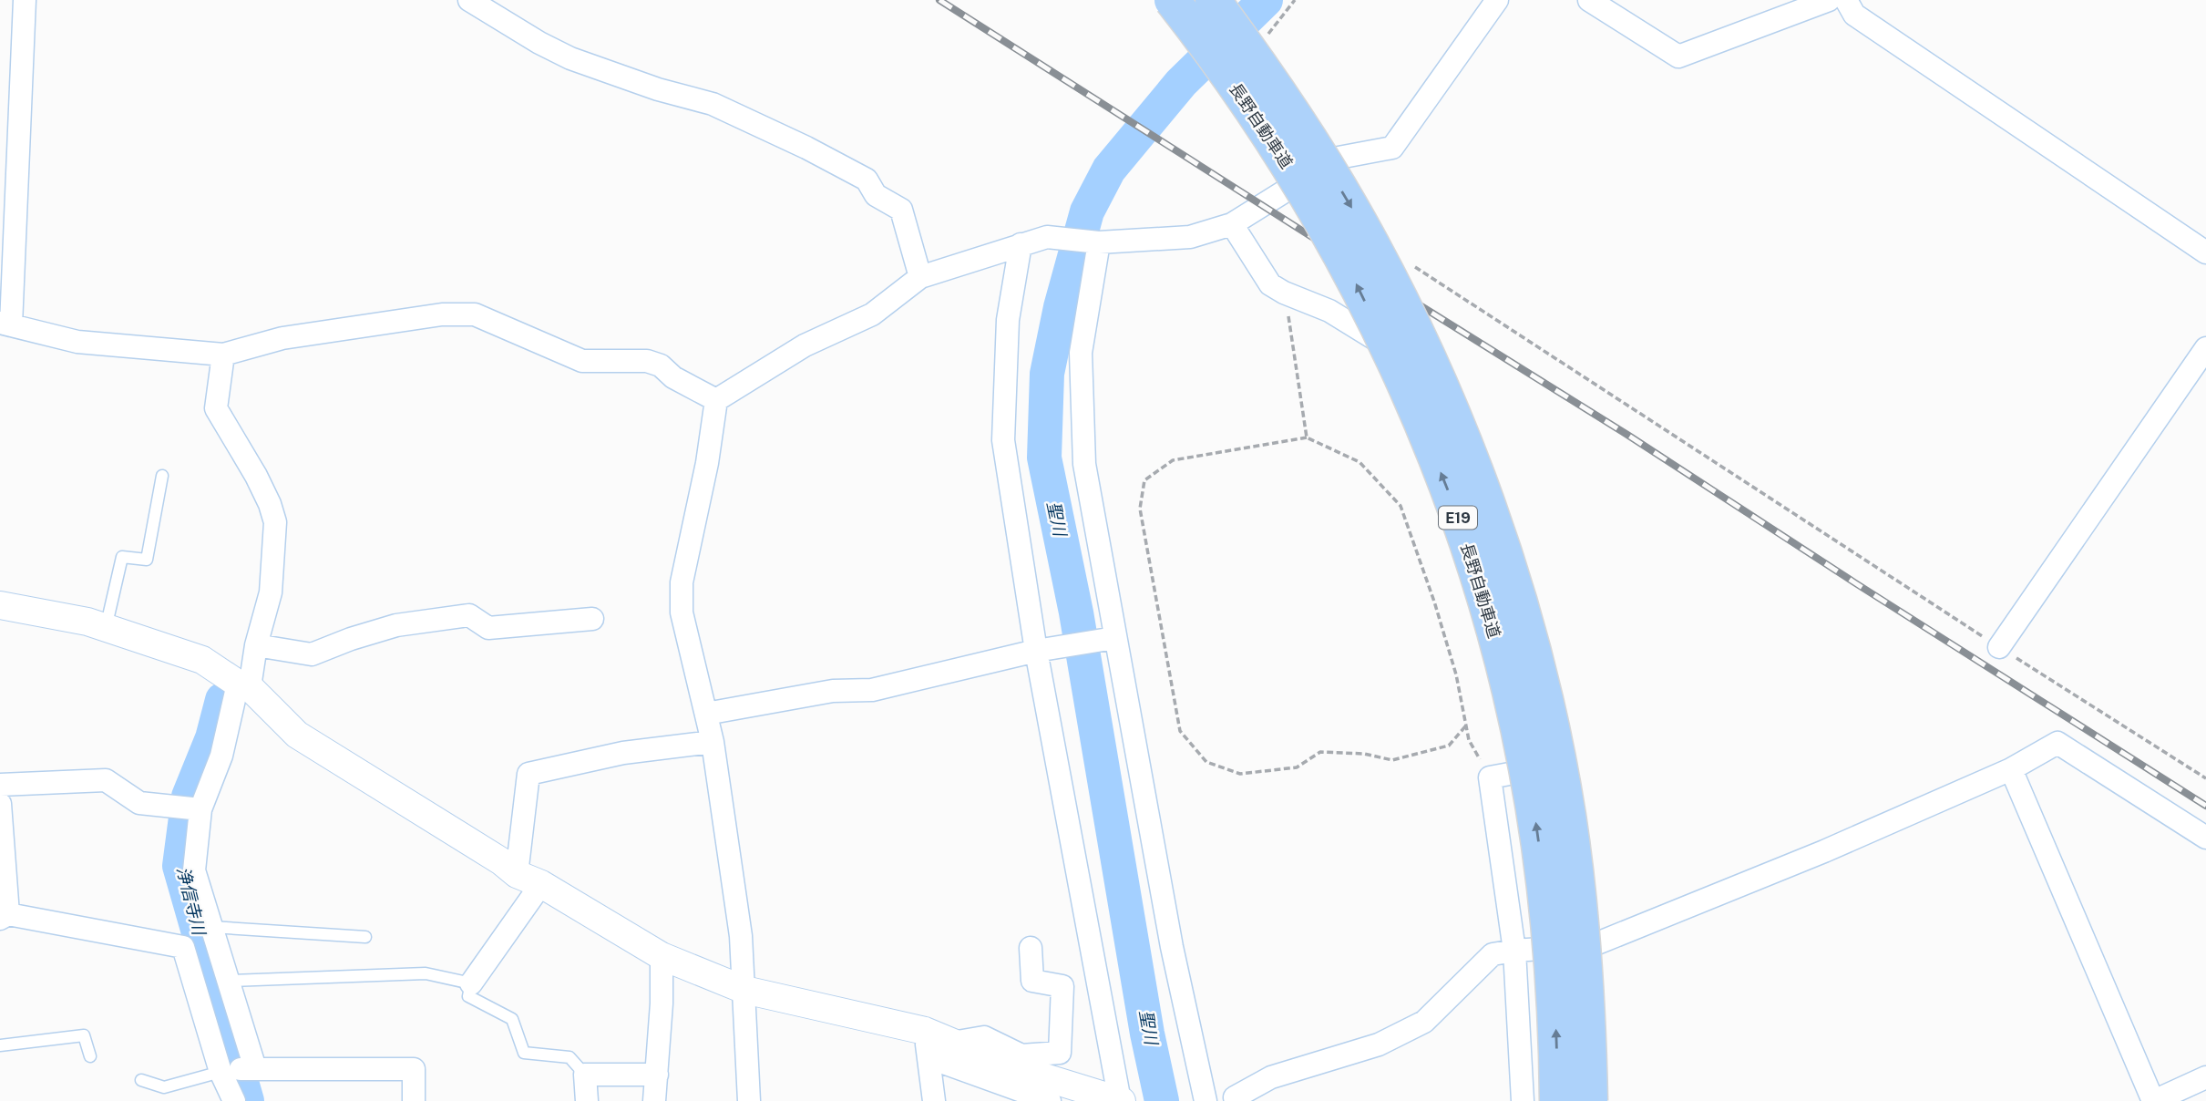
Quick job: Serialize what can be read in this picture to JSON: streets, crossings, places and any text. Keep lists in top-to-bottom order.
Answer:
{
  "streets": {
    "highway": ["長野自動車道", "E19"]
  },
  "water": ["聖川", "浄信寺川"]
}
